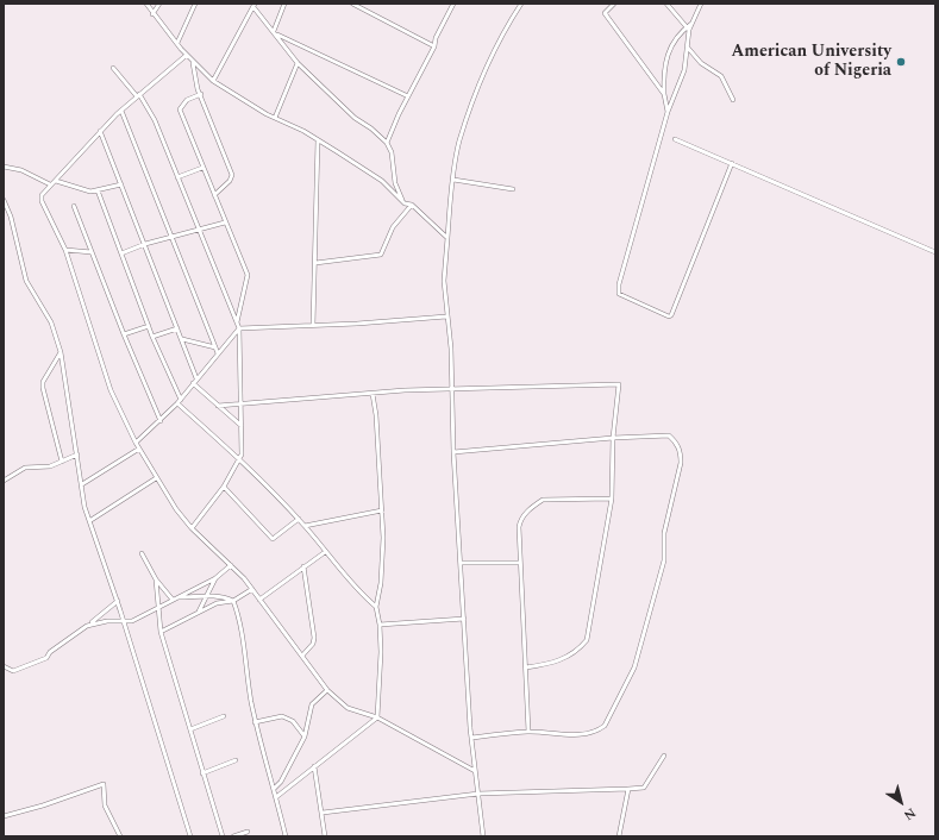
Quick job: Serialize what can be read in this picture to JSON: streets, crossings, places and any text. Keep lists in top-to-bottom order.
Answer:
{
  "places": ["American University of Nigeria"],
  "north": "bottom right"
}
